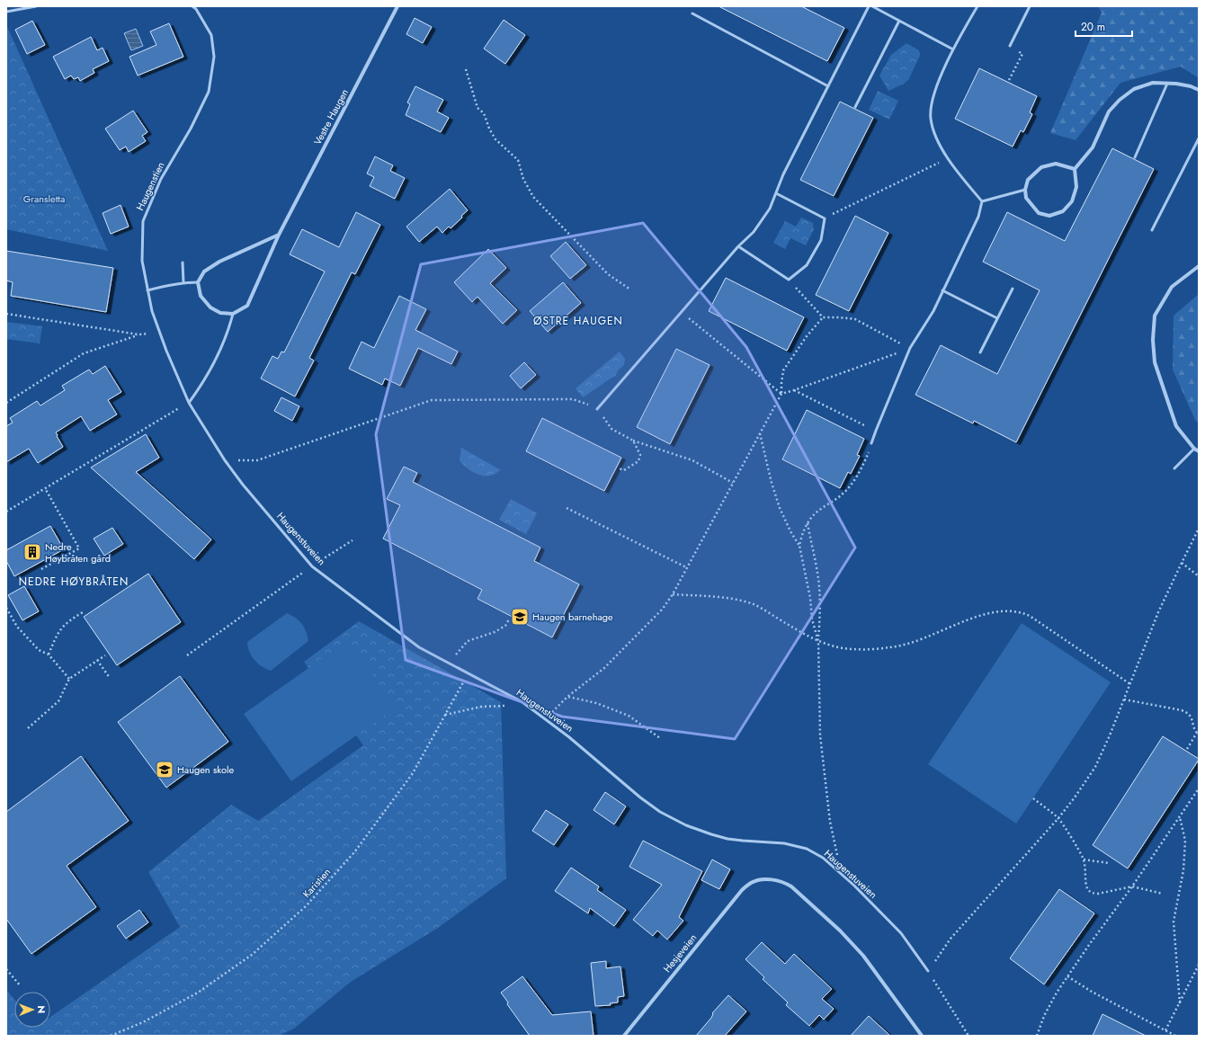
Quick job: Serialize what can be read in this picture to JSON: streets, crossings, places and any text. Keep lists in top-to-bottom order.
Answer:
{
  "streets": {
    "street": ["Vestre Haugen", "Hesjeveien"],
    "lane": ["Haugenstien", "Haugenstuveien"],
    "path": ["Karistien"]
  },
  "crossings": [
    ["Haugenstien", "Haugenstuveien"],
    ["Haugenstuveien", "Karistien"]
  ],
  "districts": ["ØSTRE HAUGEN", "NEDRE HØYBRÅTEN"],
  "parks": ["Gransletta"],
  "places": {
    "building": ["Nedre Høybråten gård"],
    "school or university": ["Haugen barnehage", "Haugen skole"]
  },
  "scale_bar": "20 m",
  "north": "right"
}
